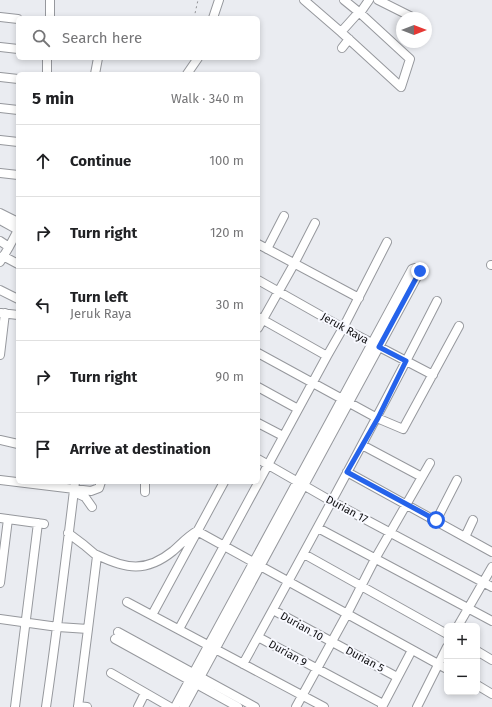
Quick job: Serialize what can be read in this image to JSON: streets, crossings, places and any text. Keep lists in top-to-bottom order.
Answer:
{
  "streets": {
    "street": [
      "Jeruk Raya",
      "Durian 17",
      "Durian 10",
      "Durian 9",
      "Durian 5"
    ]
  },
  "crossings": [
    ["Durian 10", "Durian 5"]
  ],
  "north": "right",
  "page": {
    "search": "Search here",
    "heading": ["5 min", "Walk · 340 m"],
    "list": [
      ["Continue", "100 m"],
      ["Turn right", "120 m"],
      ["Turn left", "Jeruk Raya", "30 m"],
      ["Turn right", "90 m"],
      "Arrive at destination"
    ],
    "map_buttons": ["+", "−"]
  }
}
